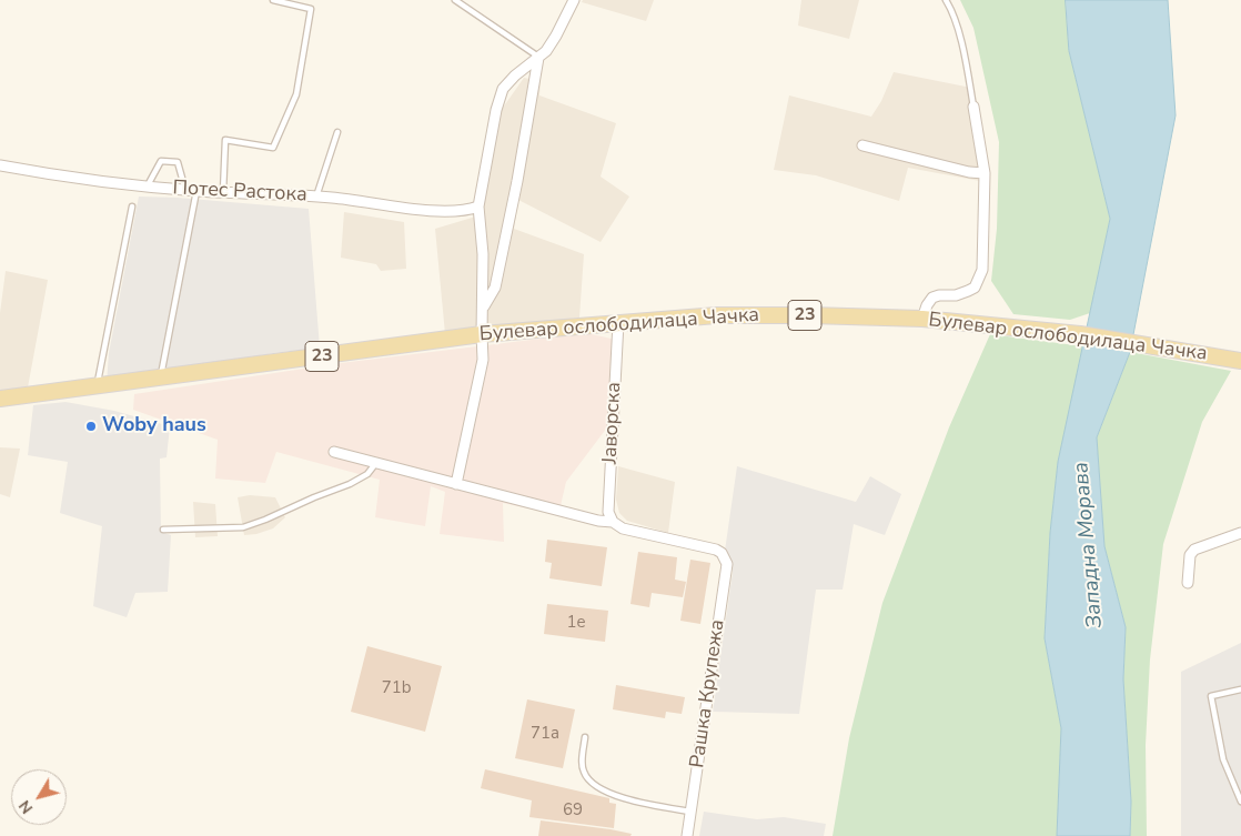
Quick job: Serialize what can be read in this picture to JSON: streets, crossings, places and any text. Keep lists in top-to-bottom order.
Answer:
{
  "streets": {
    "main road": ["23", "Булевар ослободилаца Чачка"],
    "street": ["Потес Растока", "Јаворска", "Рашка Крупежа"]
  },
  "crossings": [
    ["Булевар ослободилаца Чачка", "Јаворска"],
    ["Јаворска", "Рашка Крупежа"]
  ],
  "water": ["Западна Морава"],
  "places": ["Woby haus"],
  "house_numbers": [
    "1e",
    "71b",
    "71a",
    "69"
  ],
  "north": "bottom left"
}
